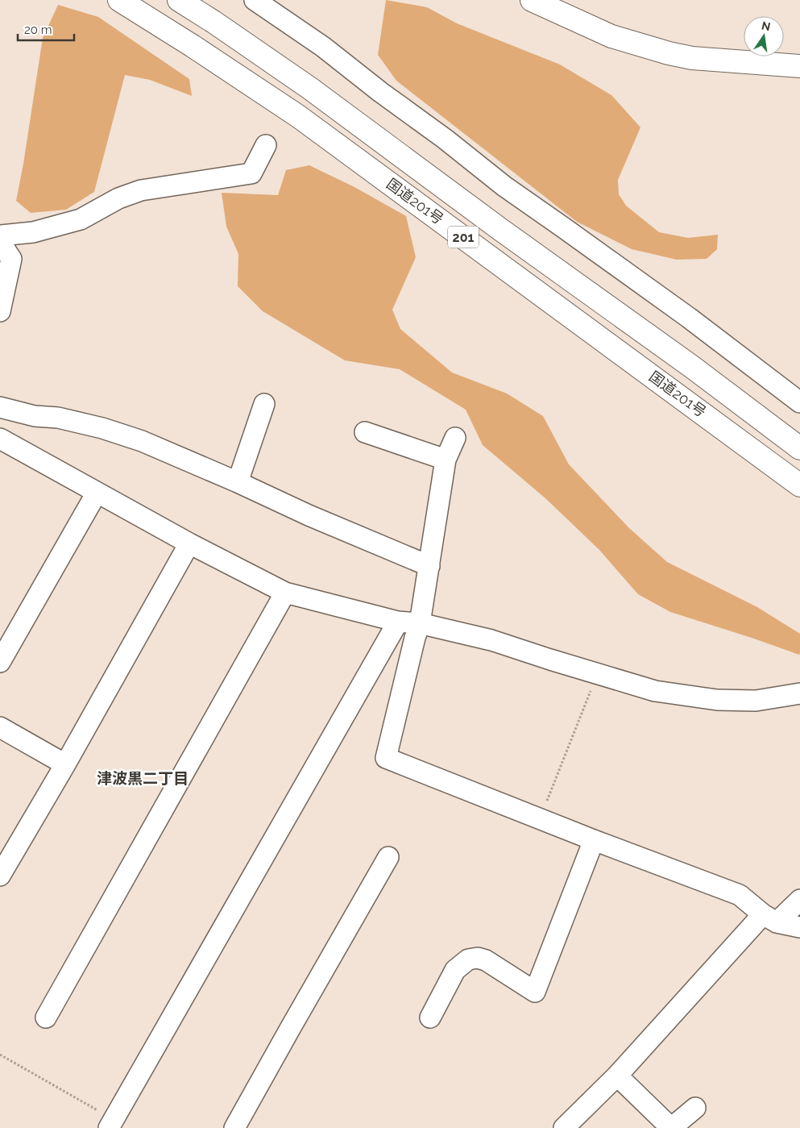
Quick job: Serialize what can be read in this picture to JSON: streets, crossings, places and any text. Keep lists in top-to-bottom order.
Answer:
{
  "streets": {
    "main road": ["国道201号", "201"]
  },
  "districts": ["津波黒二丁目"],
  "scale_bar": "20 m",
  "north": "top"
}
